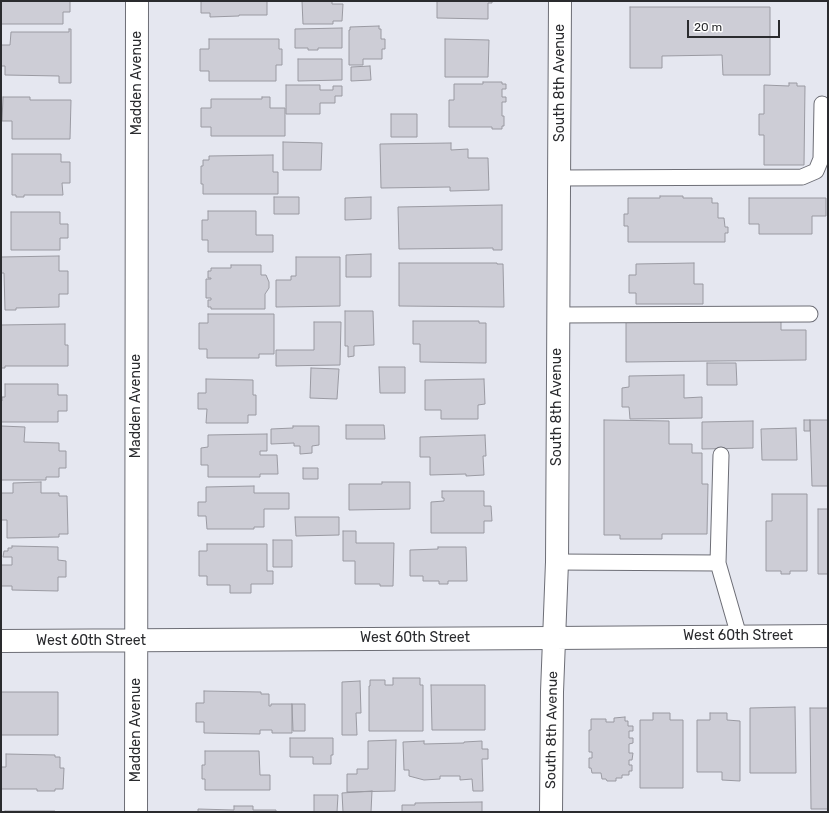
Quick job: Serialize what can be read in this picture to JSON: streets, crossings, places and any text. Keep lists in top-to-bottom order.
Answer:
{
  "streets": {
    "street": ["Madden Avenue", "South 8th Avenue", "West 60th Street"]
  },
  "crossings": [
    ["Madden Avenue", "West 60th Street"],
    ["South 8th Avenue", "West 60th Street"]
  ],
  "scale_bar": "20 m"
}
